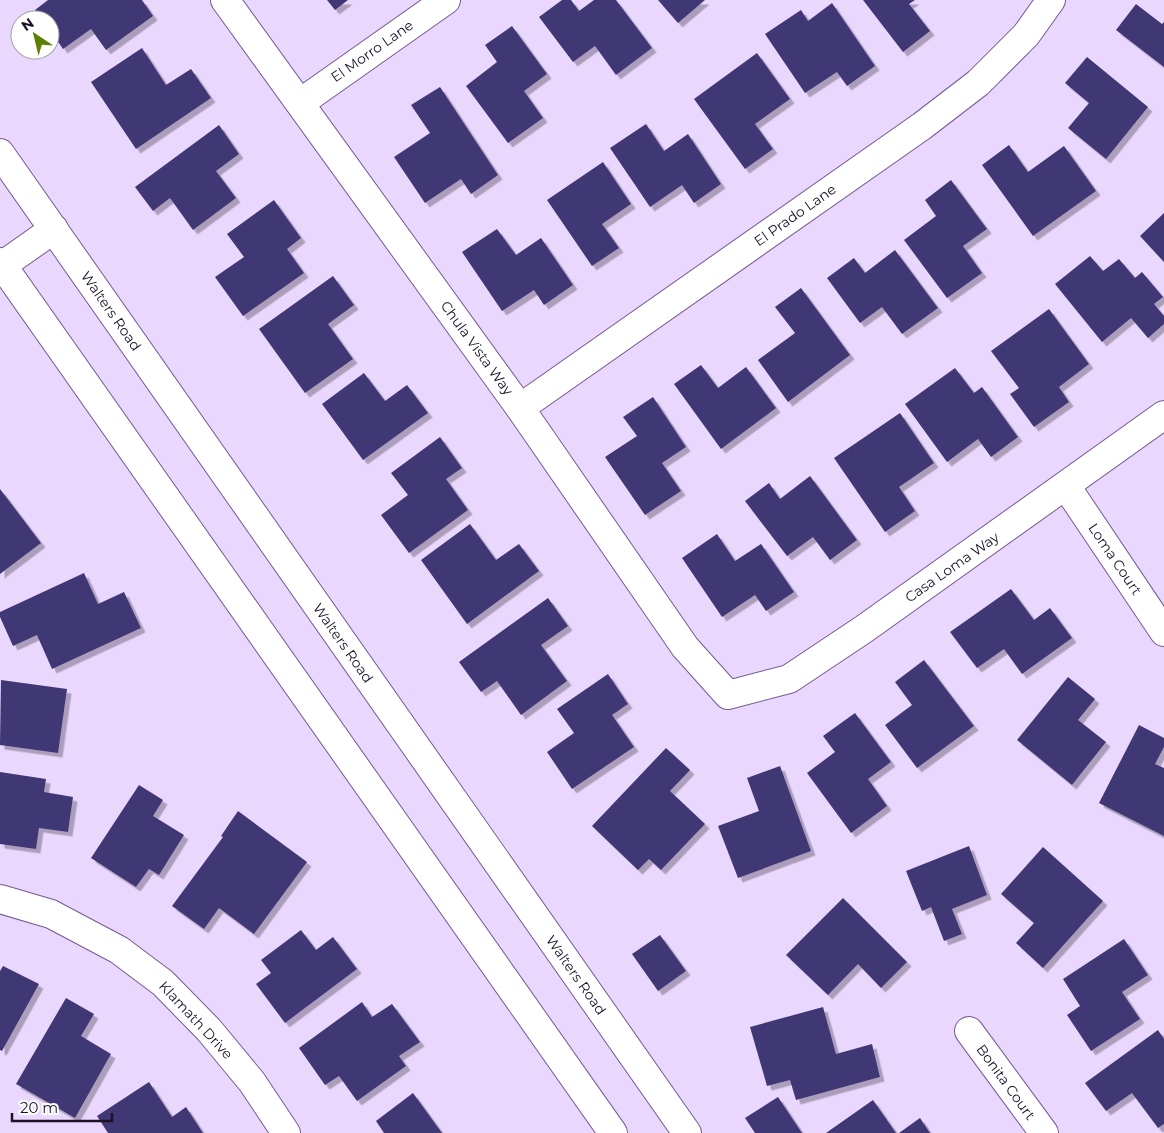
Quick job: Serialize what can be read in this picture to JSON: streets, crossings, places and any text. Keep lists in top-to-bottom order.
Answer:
{
  "streets": {
    "street": [
      "El Morro Lane",
      "El Prado Lane",
      "Walters Road",
      "Chula Vista Way",
      "Loma Court",
      "Casa Loma Way",
      "Klamath Drive",
      "Bonita Court"
    ]
  },
  "crossings": [
    ["El Morro Lane", "Chula Vista Way"],
    ["El Prado Lane", "Chula Vista Way"],
    ["Chula Vista Way", "Casa Loma Way"],
    ["Loma Court", "Casa Loma Way"]
  ],
  "scale_bar": "20 m",
  "north": "top left"
}
